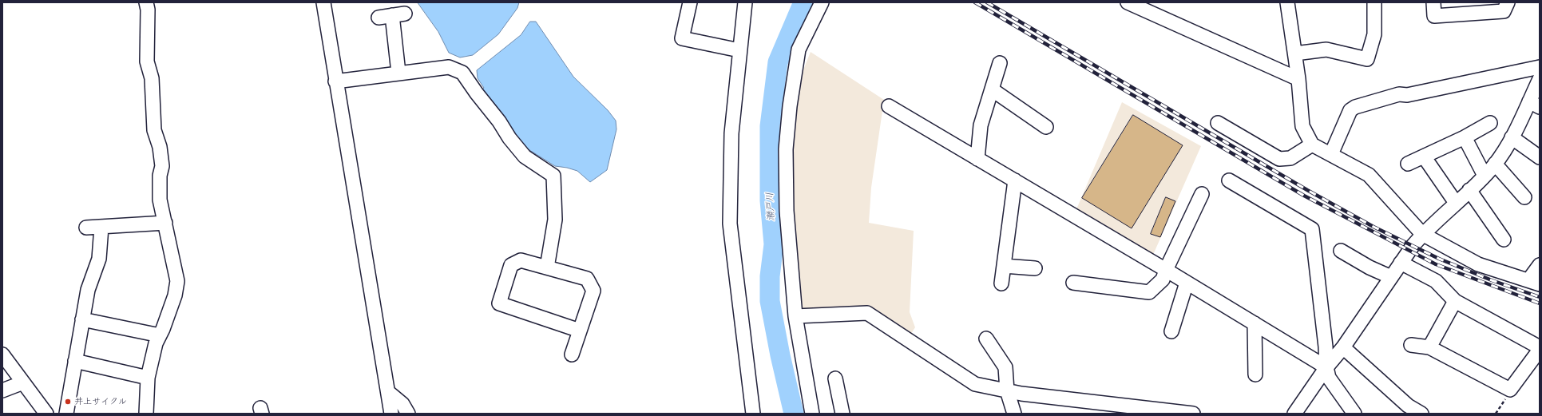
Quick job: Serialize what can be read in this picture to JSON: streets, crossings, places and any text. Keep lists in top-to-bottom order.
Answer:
{
  "water": ["瀬戸川"],
  "places": ["井上サイクル"]
}
